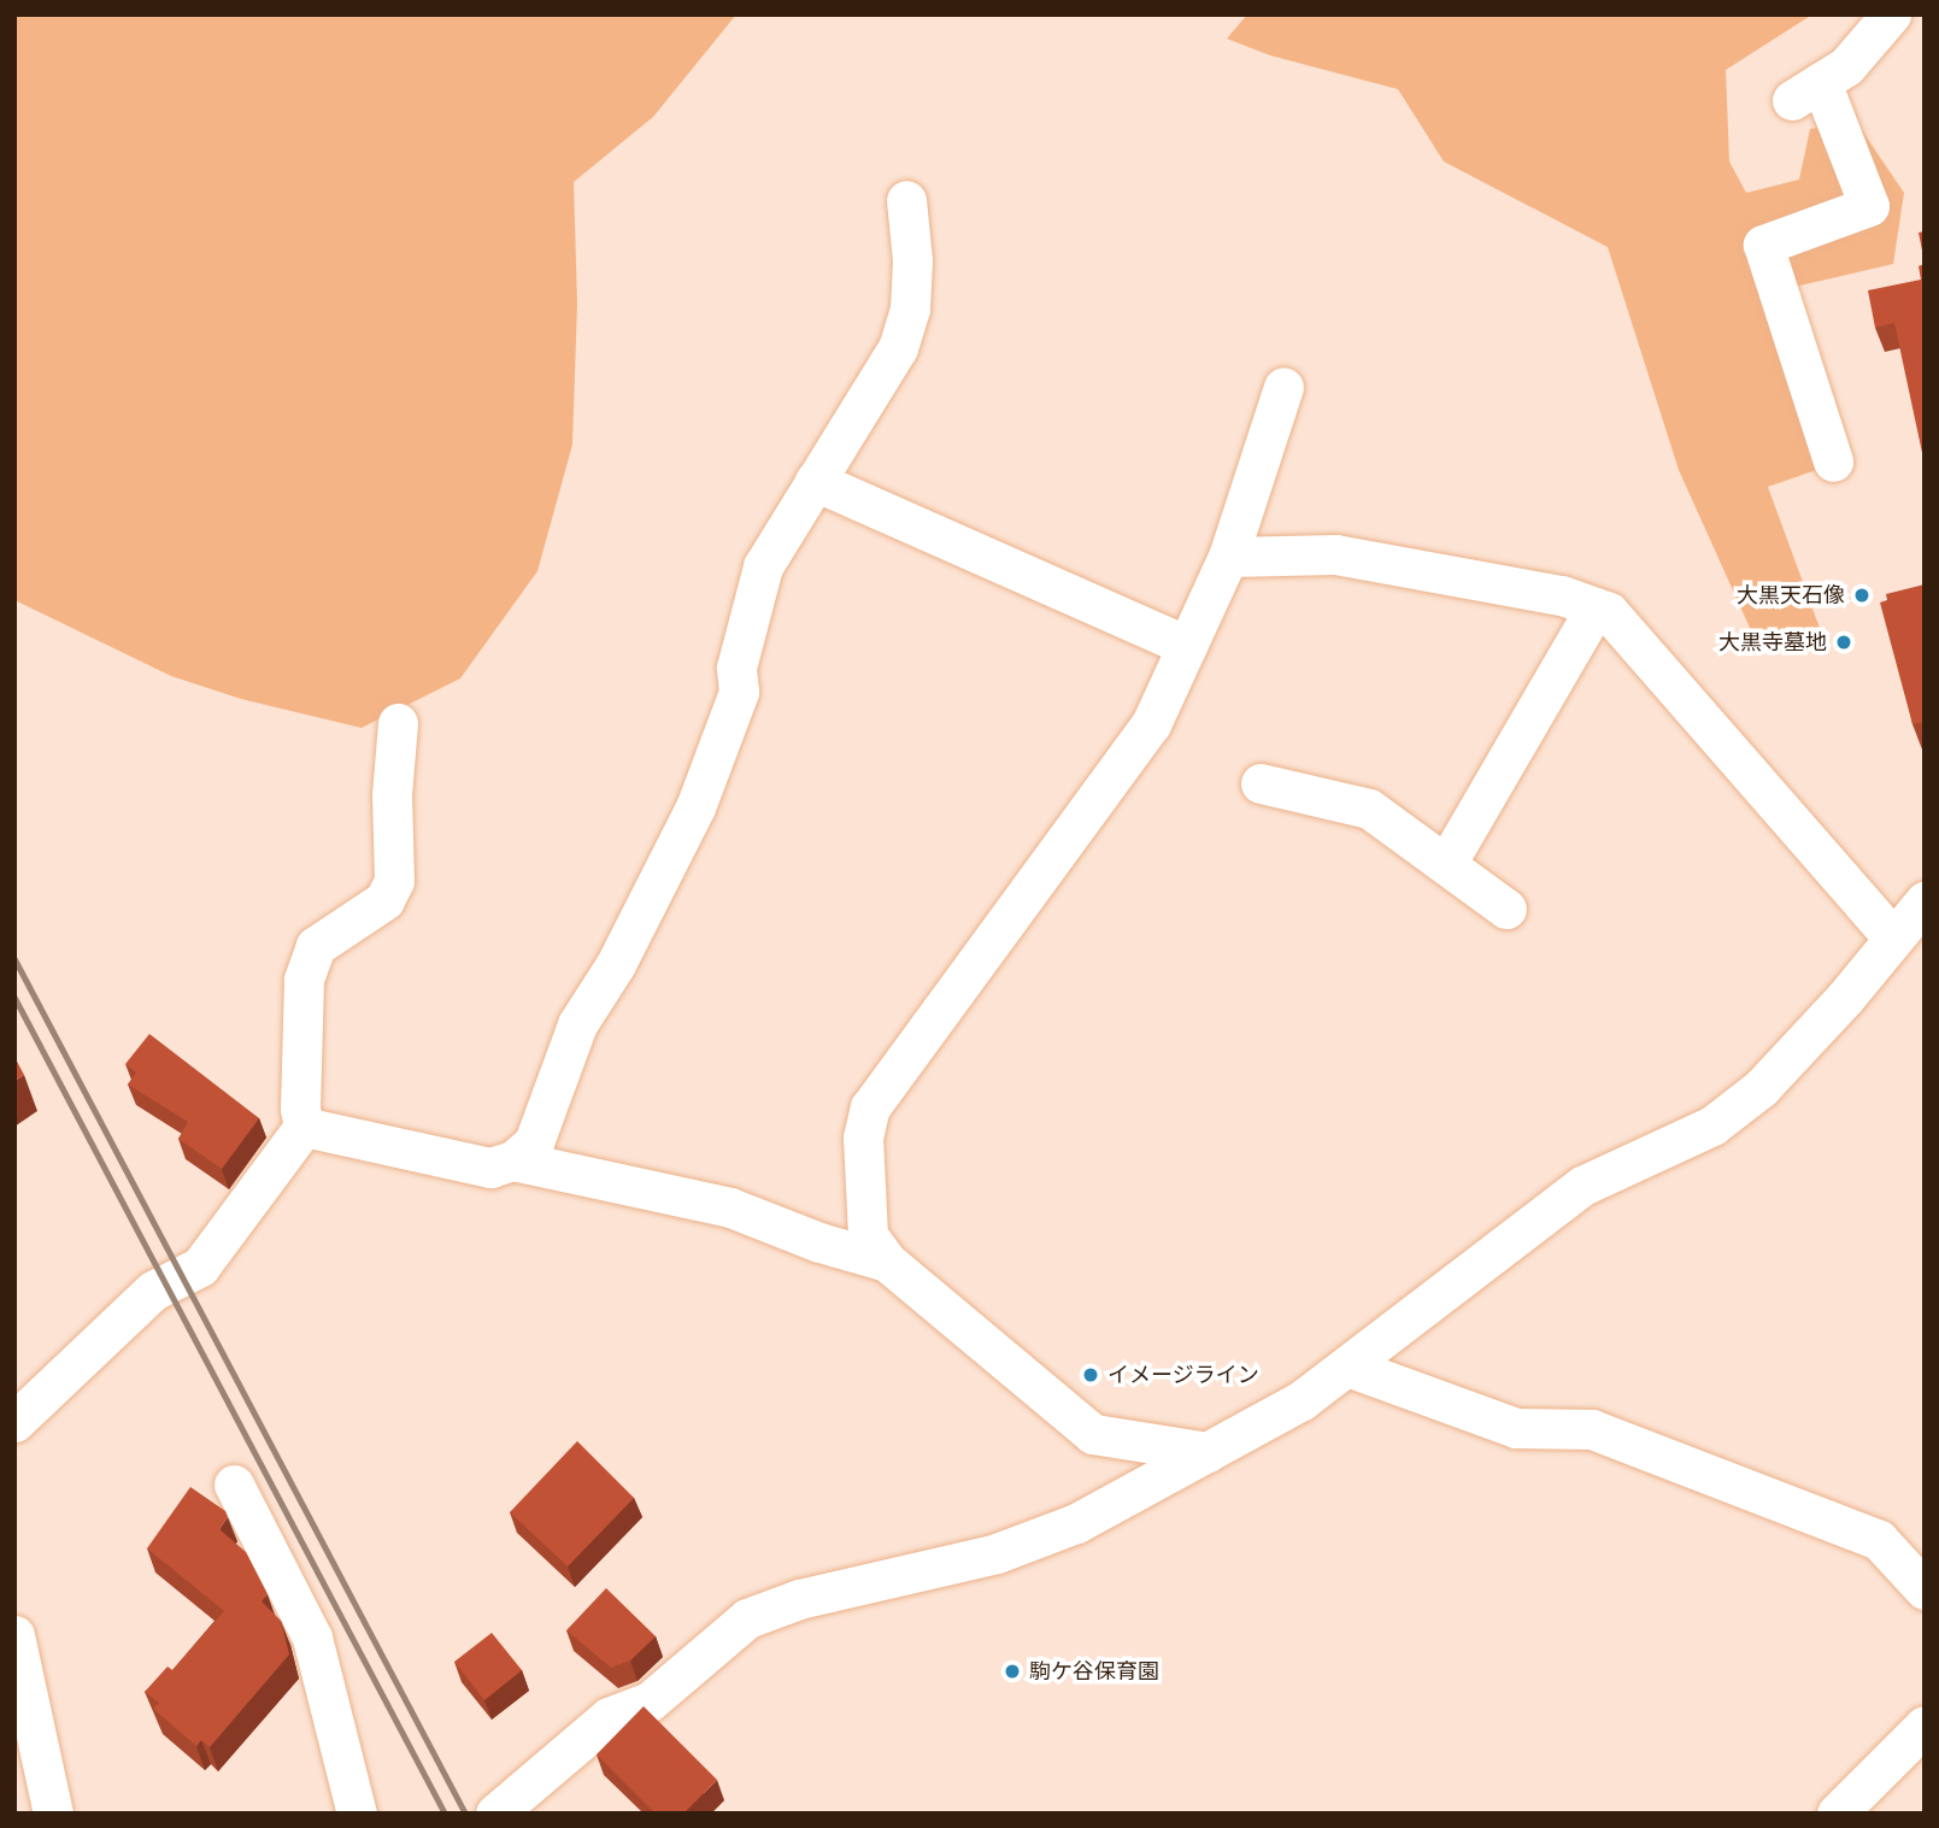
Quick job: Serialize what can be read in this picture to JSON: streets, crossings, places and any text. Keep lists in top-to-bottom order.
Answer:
{
  "places": [
    "大黒天石像",
    "大黒寺墓地",
    "イメージライン",
    "駒ケ谷保育園"
  ]
}
